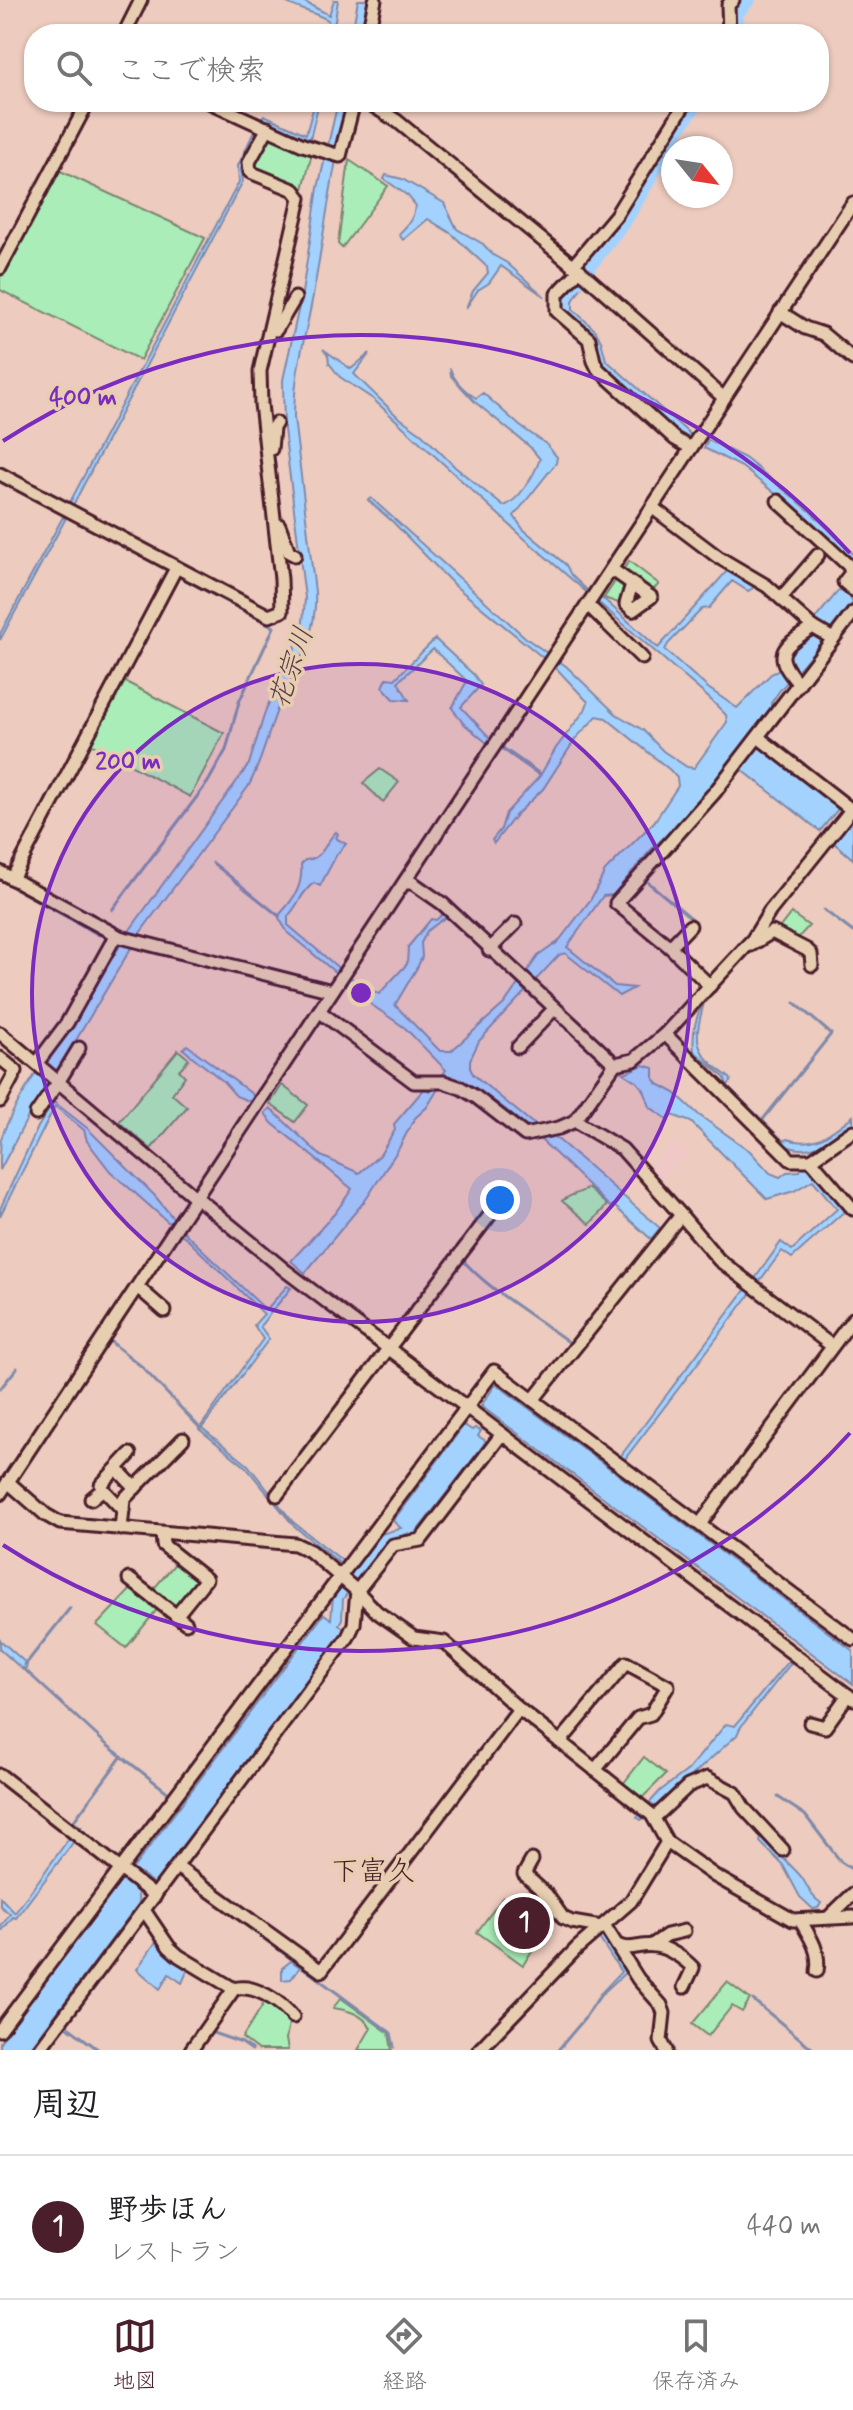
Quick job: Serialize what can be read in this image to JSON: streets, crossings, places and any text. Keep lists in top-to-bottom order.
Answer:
{
  "districts": ["下富久"],
  "water": ["花宗川"],
  "north": "bottom right",
  "page": {
    "search": "ここで検索",
    "pins": "1",
    "heading": "周辺",
    "list": [
      {
        "mark": "1",
        "name": "野歩ほん",
        "note": "レストラン",
        "value": "440 m"
      }
    ],
    "nav": ["地図", "経路", "保存済み"]
  },
  "rings": ["400 m", "200 m"]
}
